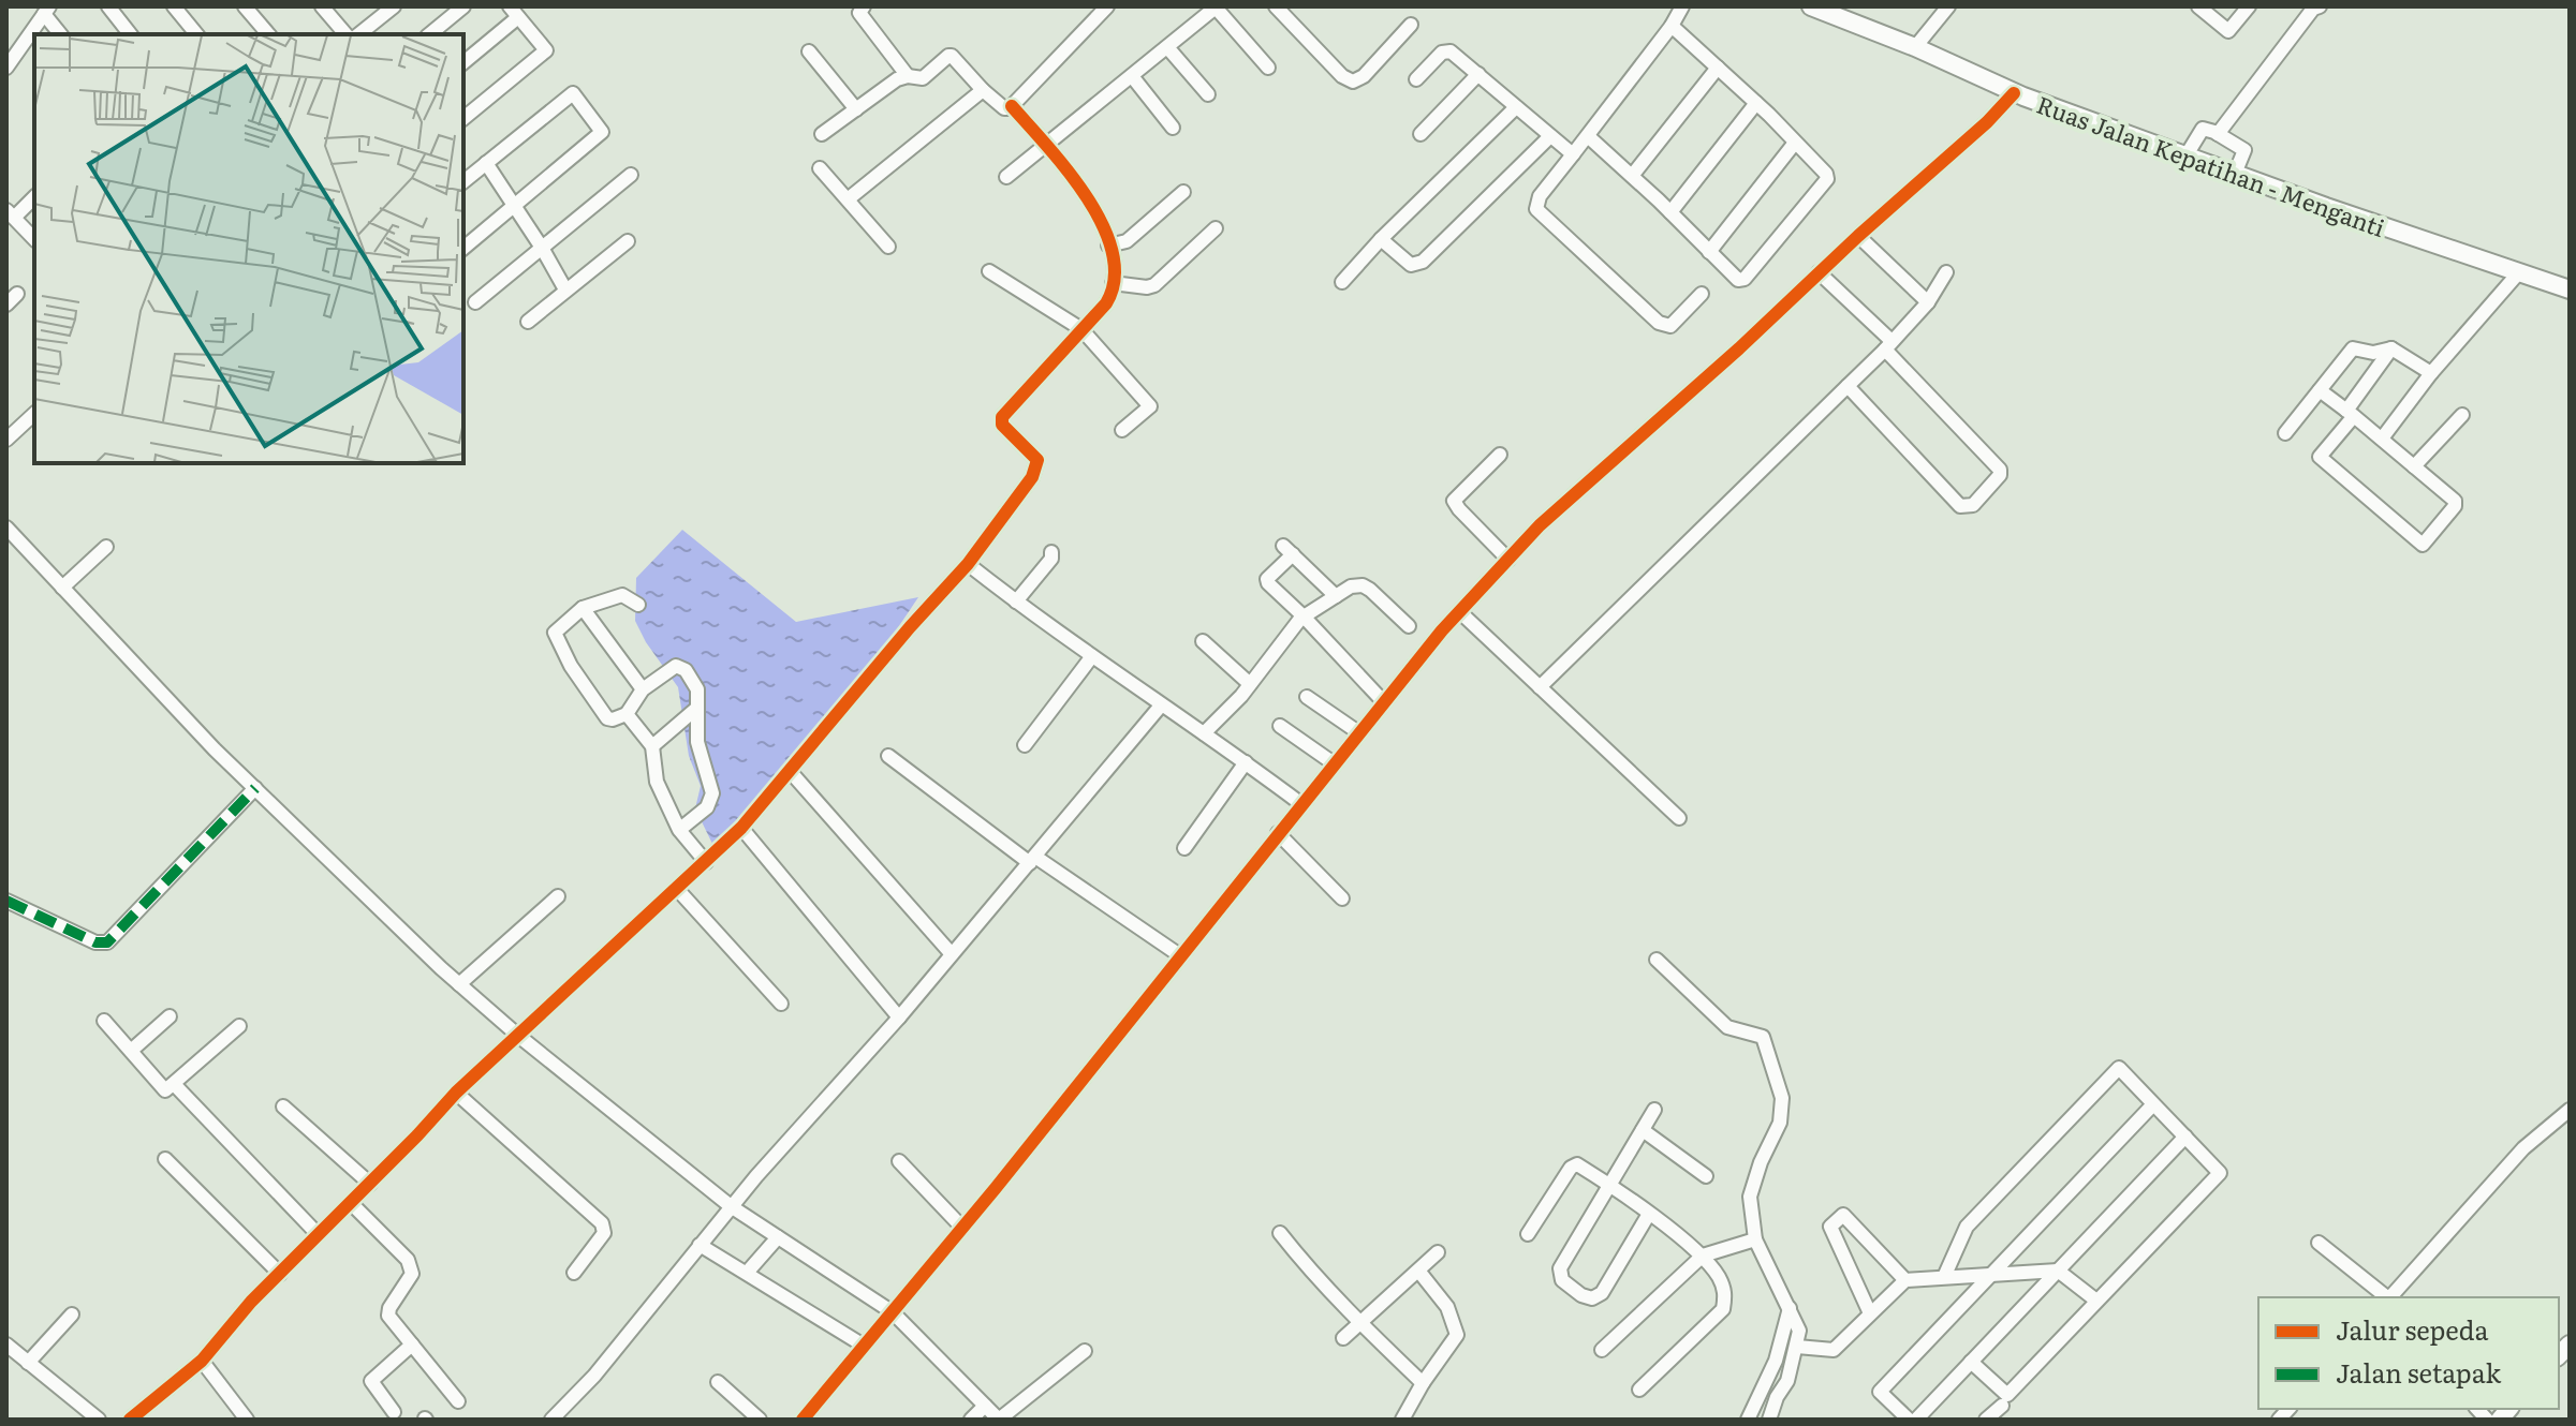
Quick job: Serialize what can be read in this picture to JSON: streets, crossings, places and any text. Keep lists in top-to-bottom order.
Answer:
{
  "streets": {
    "main road": ["Ruas Jalan Kepatihan - Menganti"]
  },
  "legend": ["Jalur sepeda", "Jalan setapak"]
}
